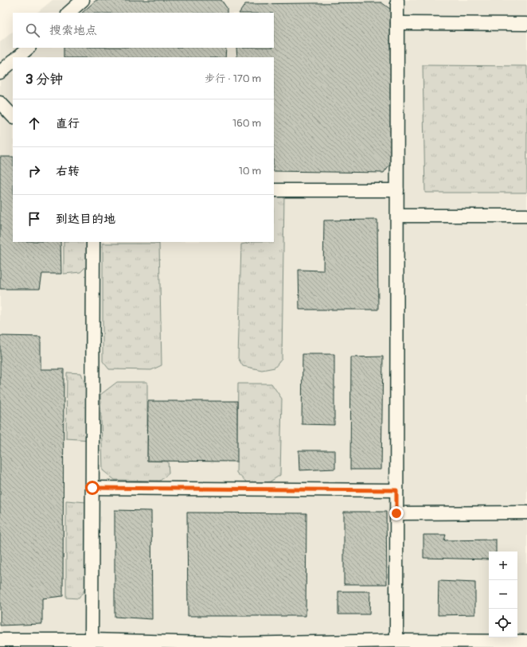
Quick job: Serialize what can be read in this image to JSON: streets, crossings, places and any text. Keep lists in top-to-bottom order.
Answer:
{
  "page": {
    "search": "搜索地点",
    "heading": ["3 分钟", "步行 · 170 m"],
    "list": [
      ["直行", "160 m"],
      ["右转", "10 m"],
      "到达目的地"
    ],
    "map_buttons": ["+", "−"]
  }
}
